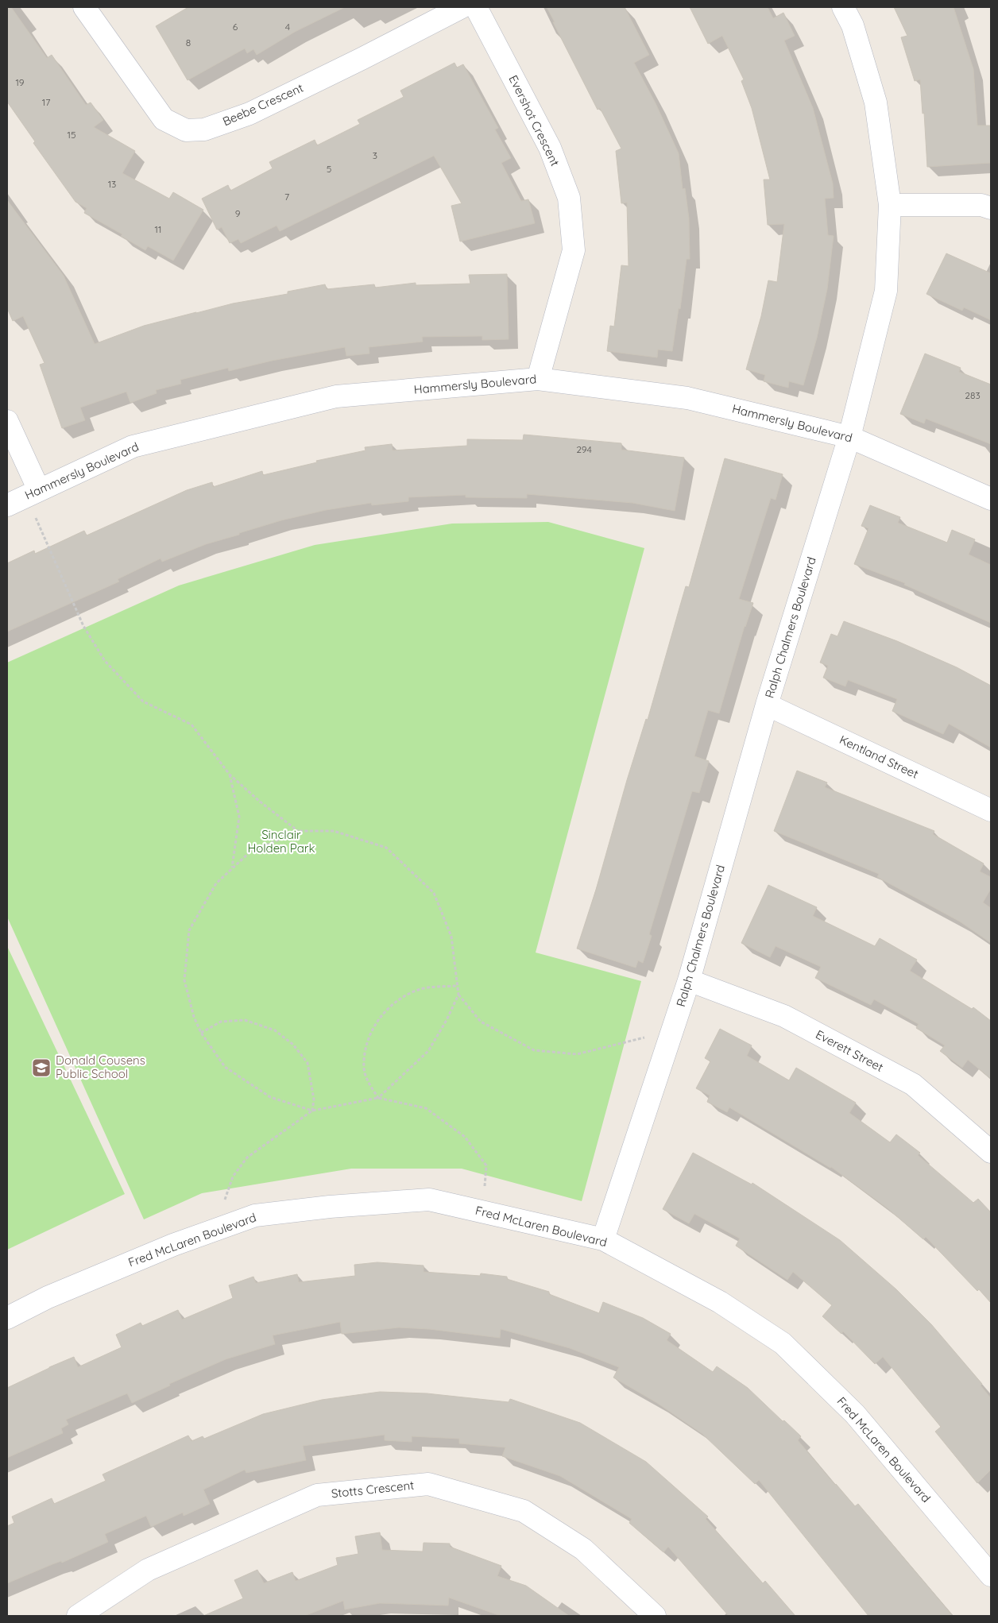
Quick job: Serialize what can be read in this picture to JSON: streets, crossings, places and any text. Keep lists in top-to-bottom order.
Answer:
{
  "streets": {
    "street": [
      "Beebe Crescent",
      "Evershot Crescent",
      "Hammersly Boulevard",
      "Ralph Chalmers Boulevard",
      "Kentland Street",
      "Everett Street",
      "Fred McLaren Boulevard",
      "Stotts Crescent"
    ]
  },
  "crossings": [
    ["Evershot Crescent", "Hammersly Boulevard"],
    ["Hammersly Boulevard", "Ralph Chalmers Boulevard"],
    ["Ralph Chalmers Boulevard", "Kentland Street"],
    ["Ralph Chalmers Boulevard", "Everett Street"],
    ["Ralph Chalmers Boulevard", "Fred McLaren Boulevard"]
  ],
  "parks": ["Sinclair Holden Park"],
  "places": {
    "school or university": ["Donald Cousens Public School"]
  },
  "house_numbers": [
    "6",
    "4",
    "8",
    "19",
    "17",
    "15",
    "3",
    "5",
    "13",
    "7",
    "9",
    "11",
    "283",
    "294"
  ]
}
